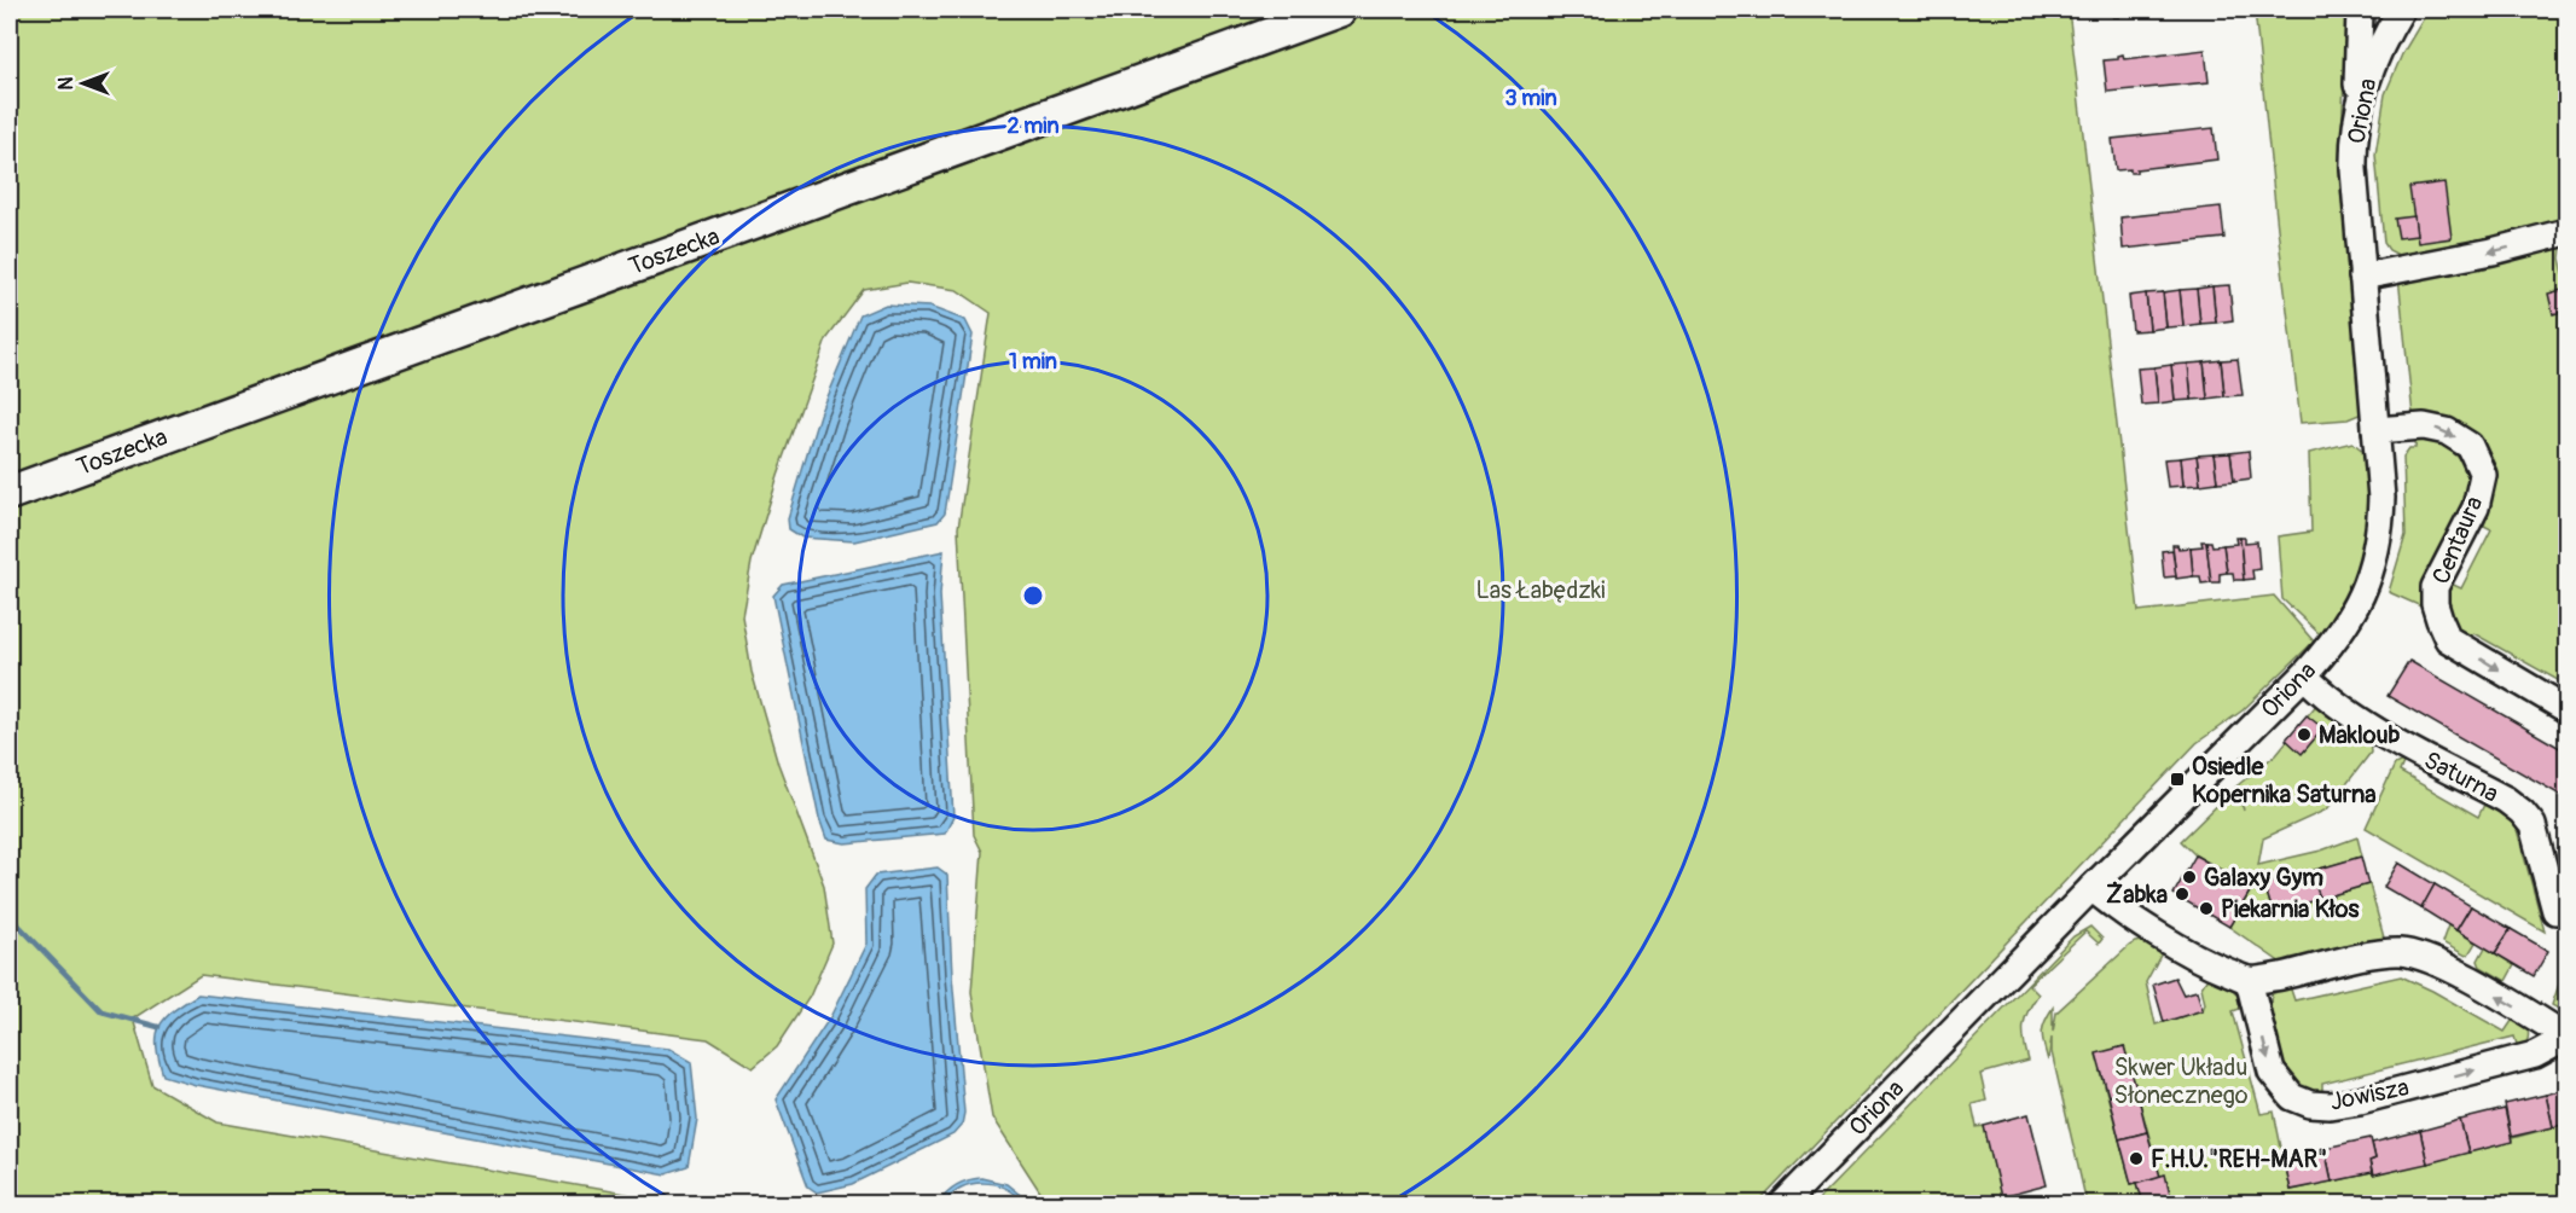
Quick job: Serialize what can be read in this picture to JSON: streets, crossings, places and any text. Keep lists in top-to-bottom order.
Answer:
{
  "streets": {
    "main road": ["Toszecka"],
    "street": [
      "Oriona",
      "Centaura",
      "Saturna",
      "Jowisza"
    ]
  },
  "crossings": [
    ["Oriona", "Centaura"],
    ["Oriona", "Saturna"],
    ["Oriona", "Jowisza"]
  ],
  "parks": ["Las Łabędzki", "Skwer Układu Słonecznego"],
  "places": {
    "other": [
      "Makloub",
      "Galaxy Gym",
      "Żabka",
      "Piekarnia Kłos",
      "F.H.U.\"REH-MAR\""
    ],
    "transit": ["Osiedle Kopernika Saturna"]
  },
  "north": "left",
  "rings": ["3 min", "2 min", "1 min"]
}
